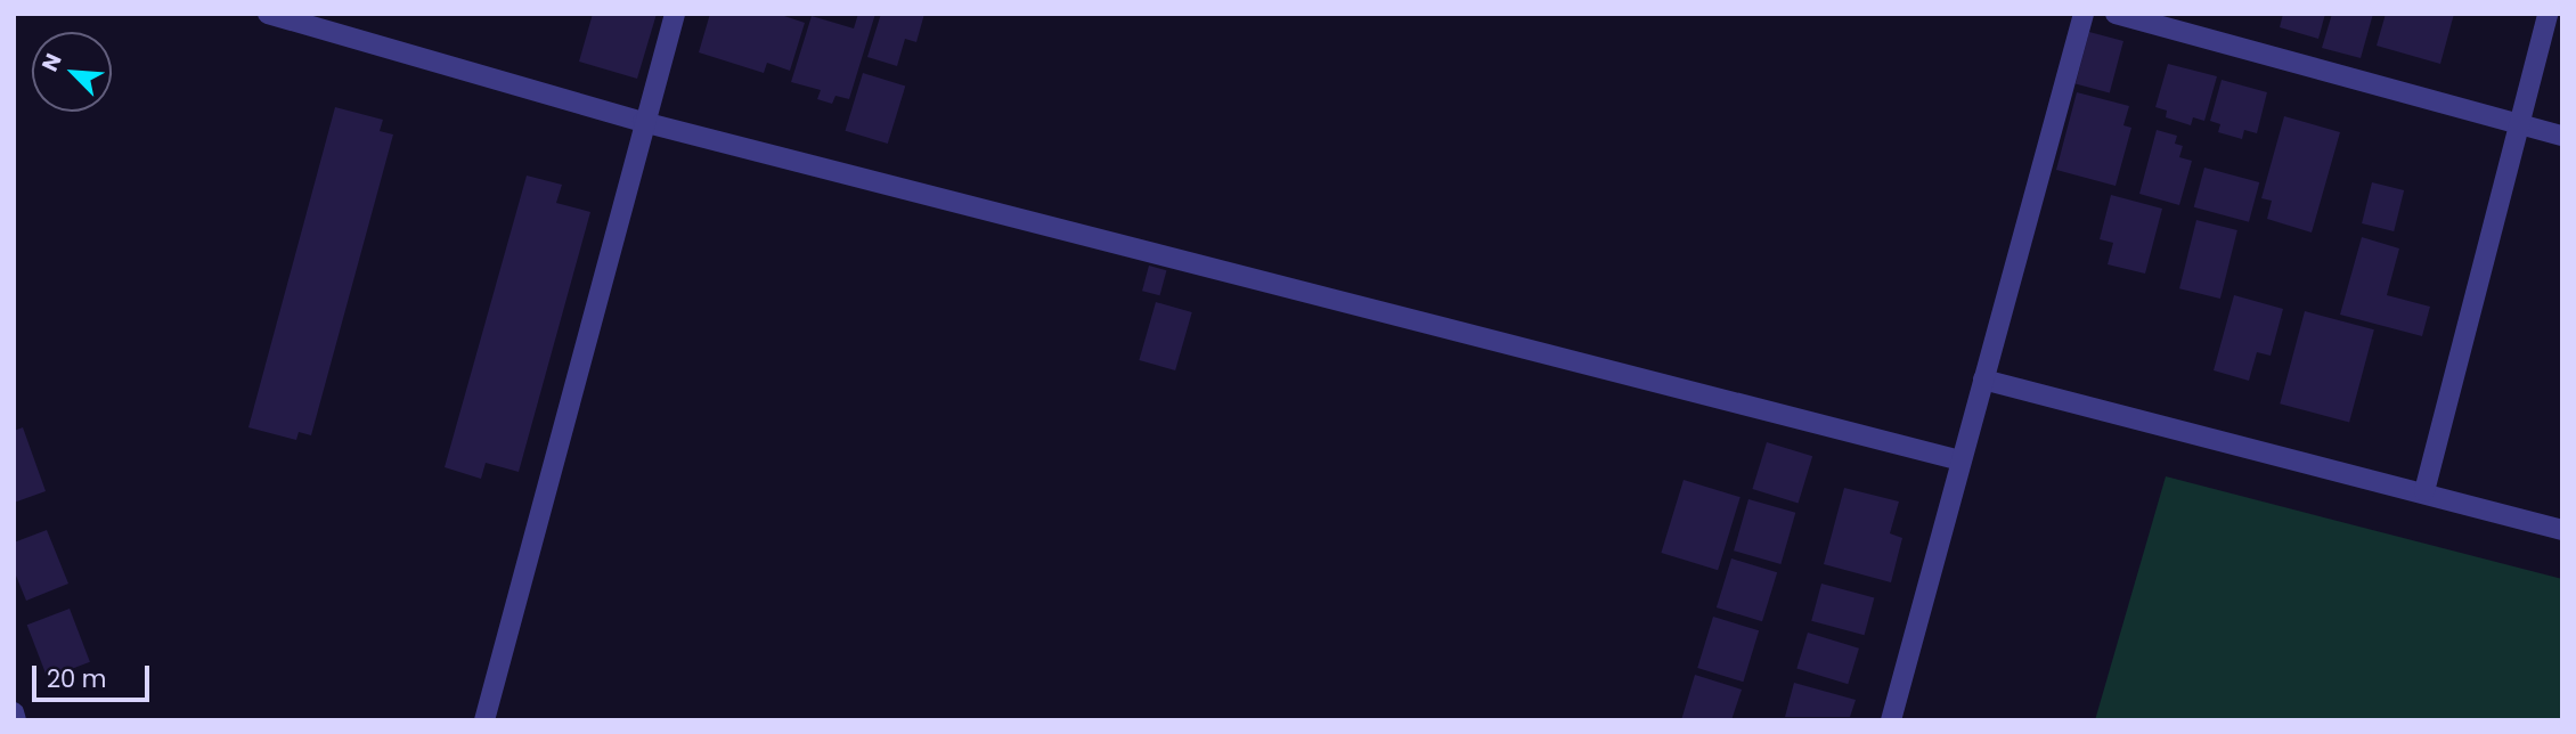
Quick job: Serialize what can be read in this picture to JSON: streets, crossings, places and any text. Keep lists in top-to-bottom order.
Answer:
{
  "scale_bar": "20 m",
  "north": "top left"
}
